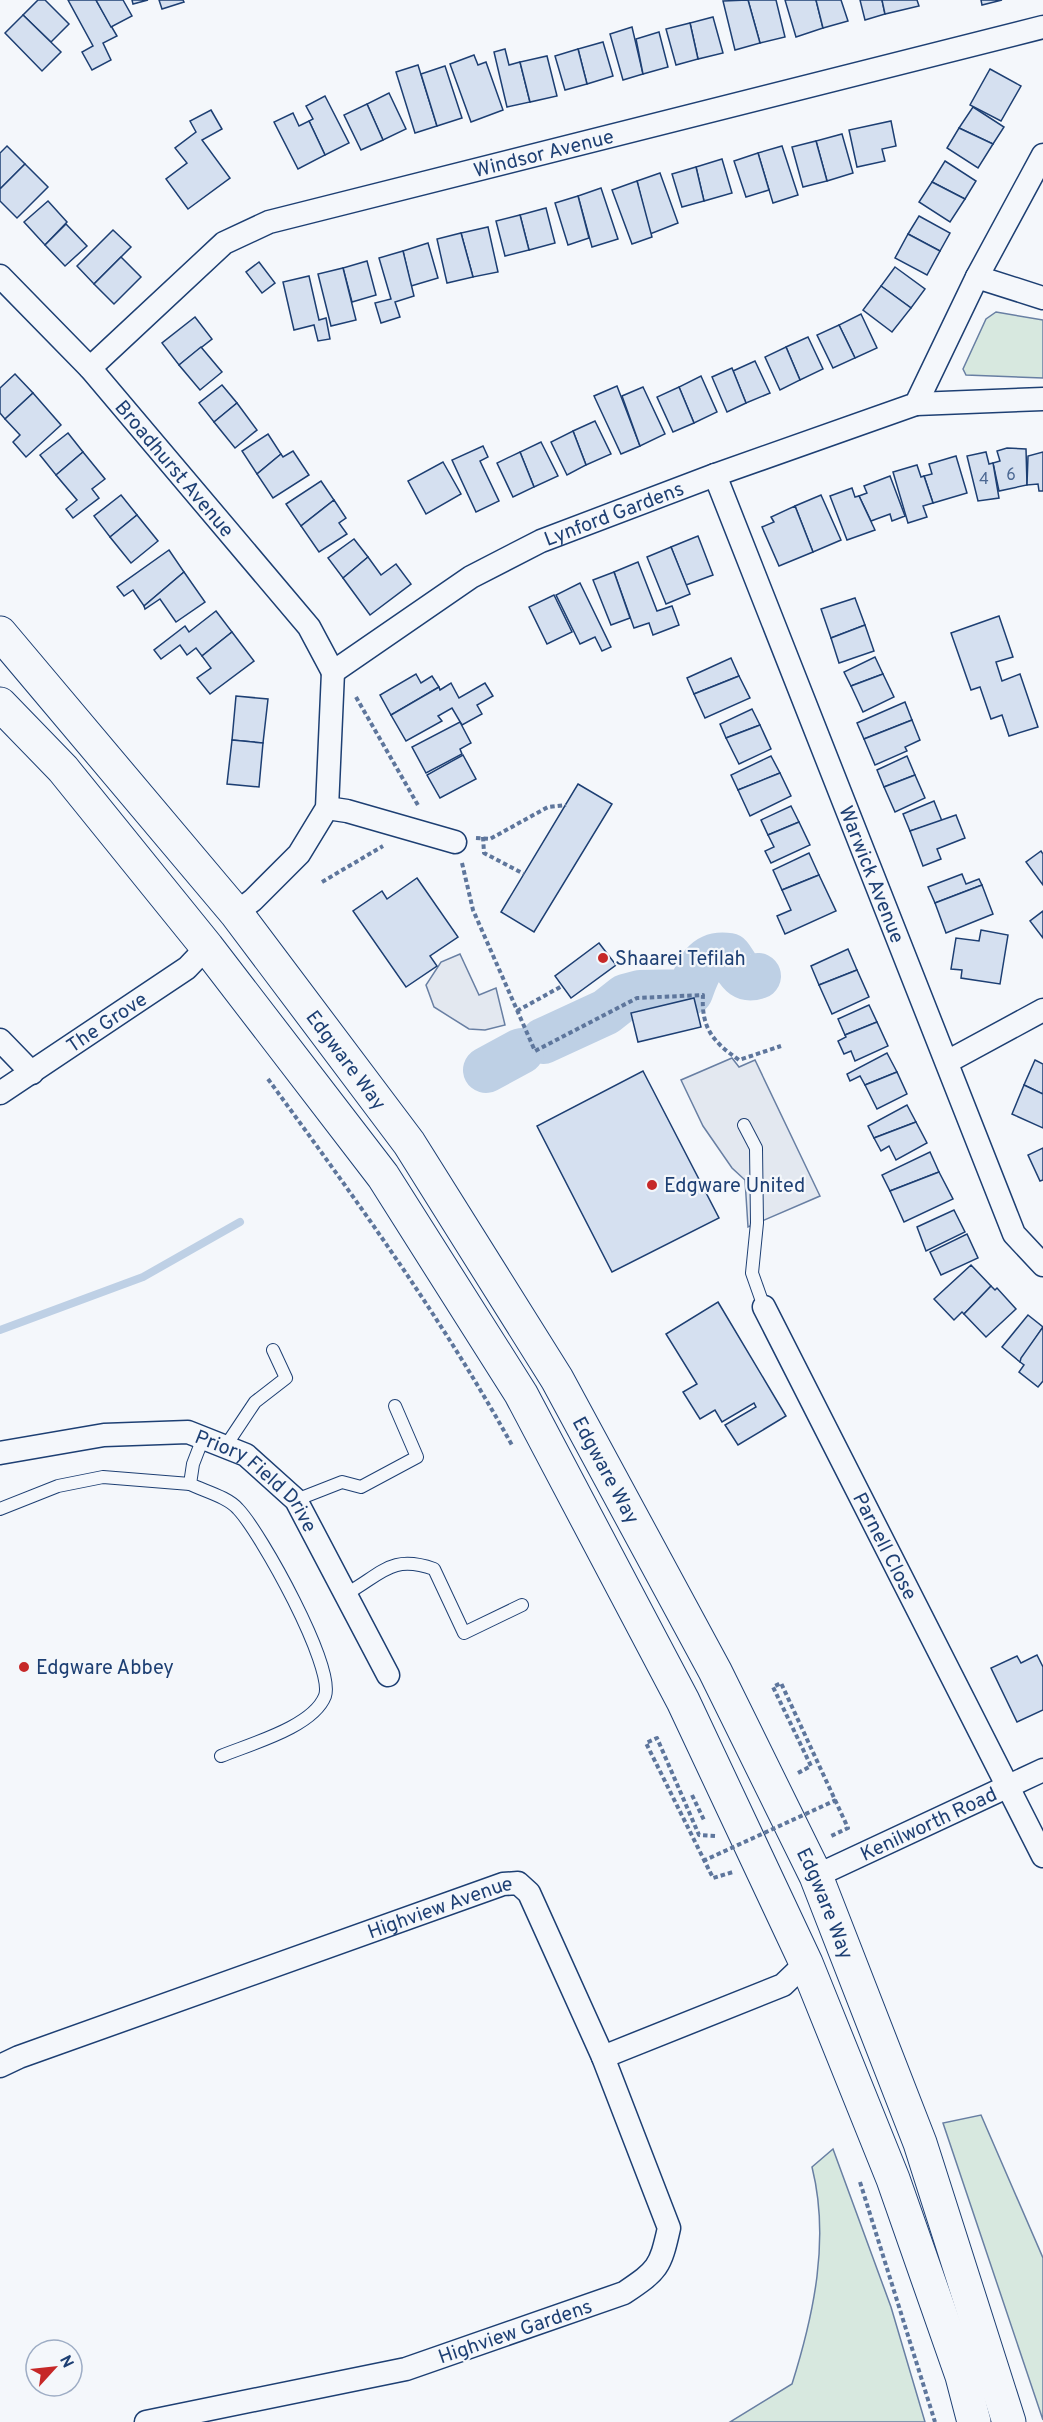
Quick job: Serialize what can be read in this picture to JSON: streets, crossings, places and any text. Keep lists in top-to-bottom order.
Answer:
{
  "streets": {
    "highway": ["Edgware Way"],
    "street": [
      "Windsor Avenue",
      "Broadhurst Avenue",
      "Lynford Gardens",
      "Warwick Avenue",
      "The Grove",
      "Priory Field Drive",
      "Parnell Close",
      "Kenilworth Road",
      "Highview Avenue",
      "Highview Gardens"
    ]
  },
  "crossings": [
    ["Windsor Avenue", "Broadhurst Avenue"],
    ["Broadhurst Avenue", "Lynford Gardens"],
    ["Lynford Gardens", "Warwick Avenue"],
    ["The Grove", "Edgware Way"],
    ["Edgware Way", "Kenilworth Road"],
    ["Parnell Close", "Kenilworth Road"],
    ["Highview Avenue", "Highview Gardens"]
  ],
  "places": ["Shaarei Tefilah", "Edgware United", "Edgware Abbey"],
  "house_numbers": ["6", "4"],
  "north": "top right"
}
